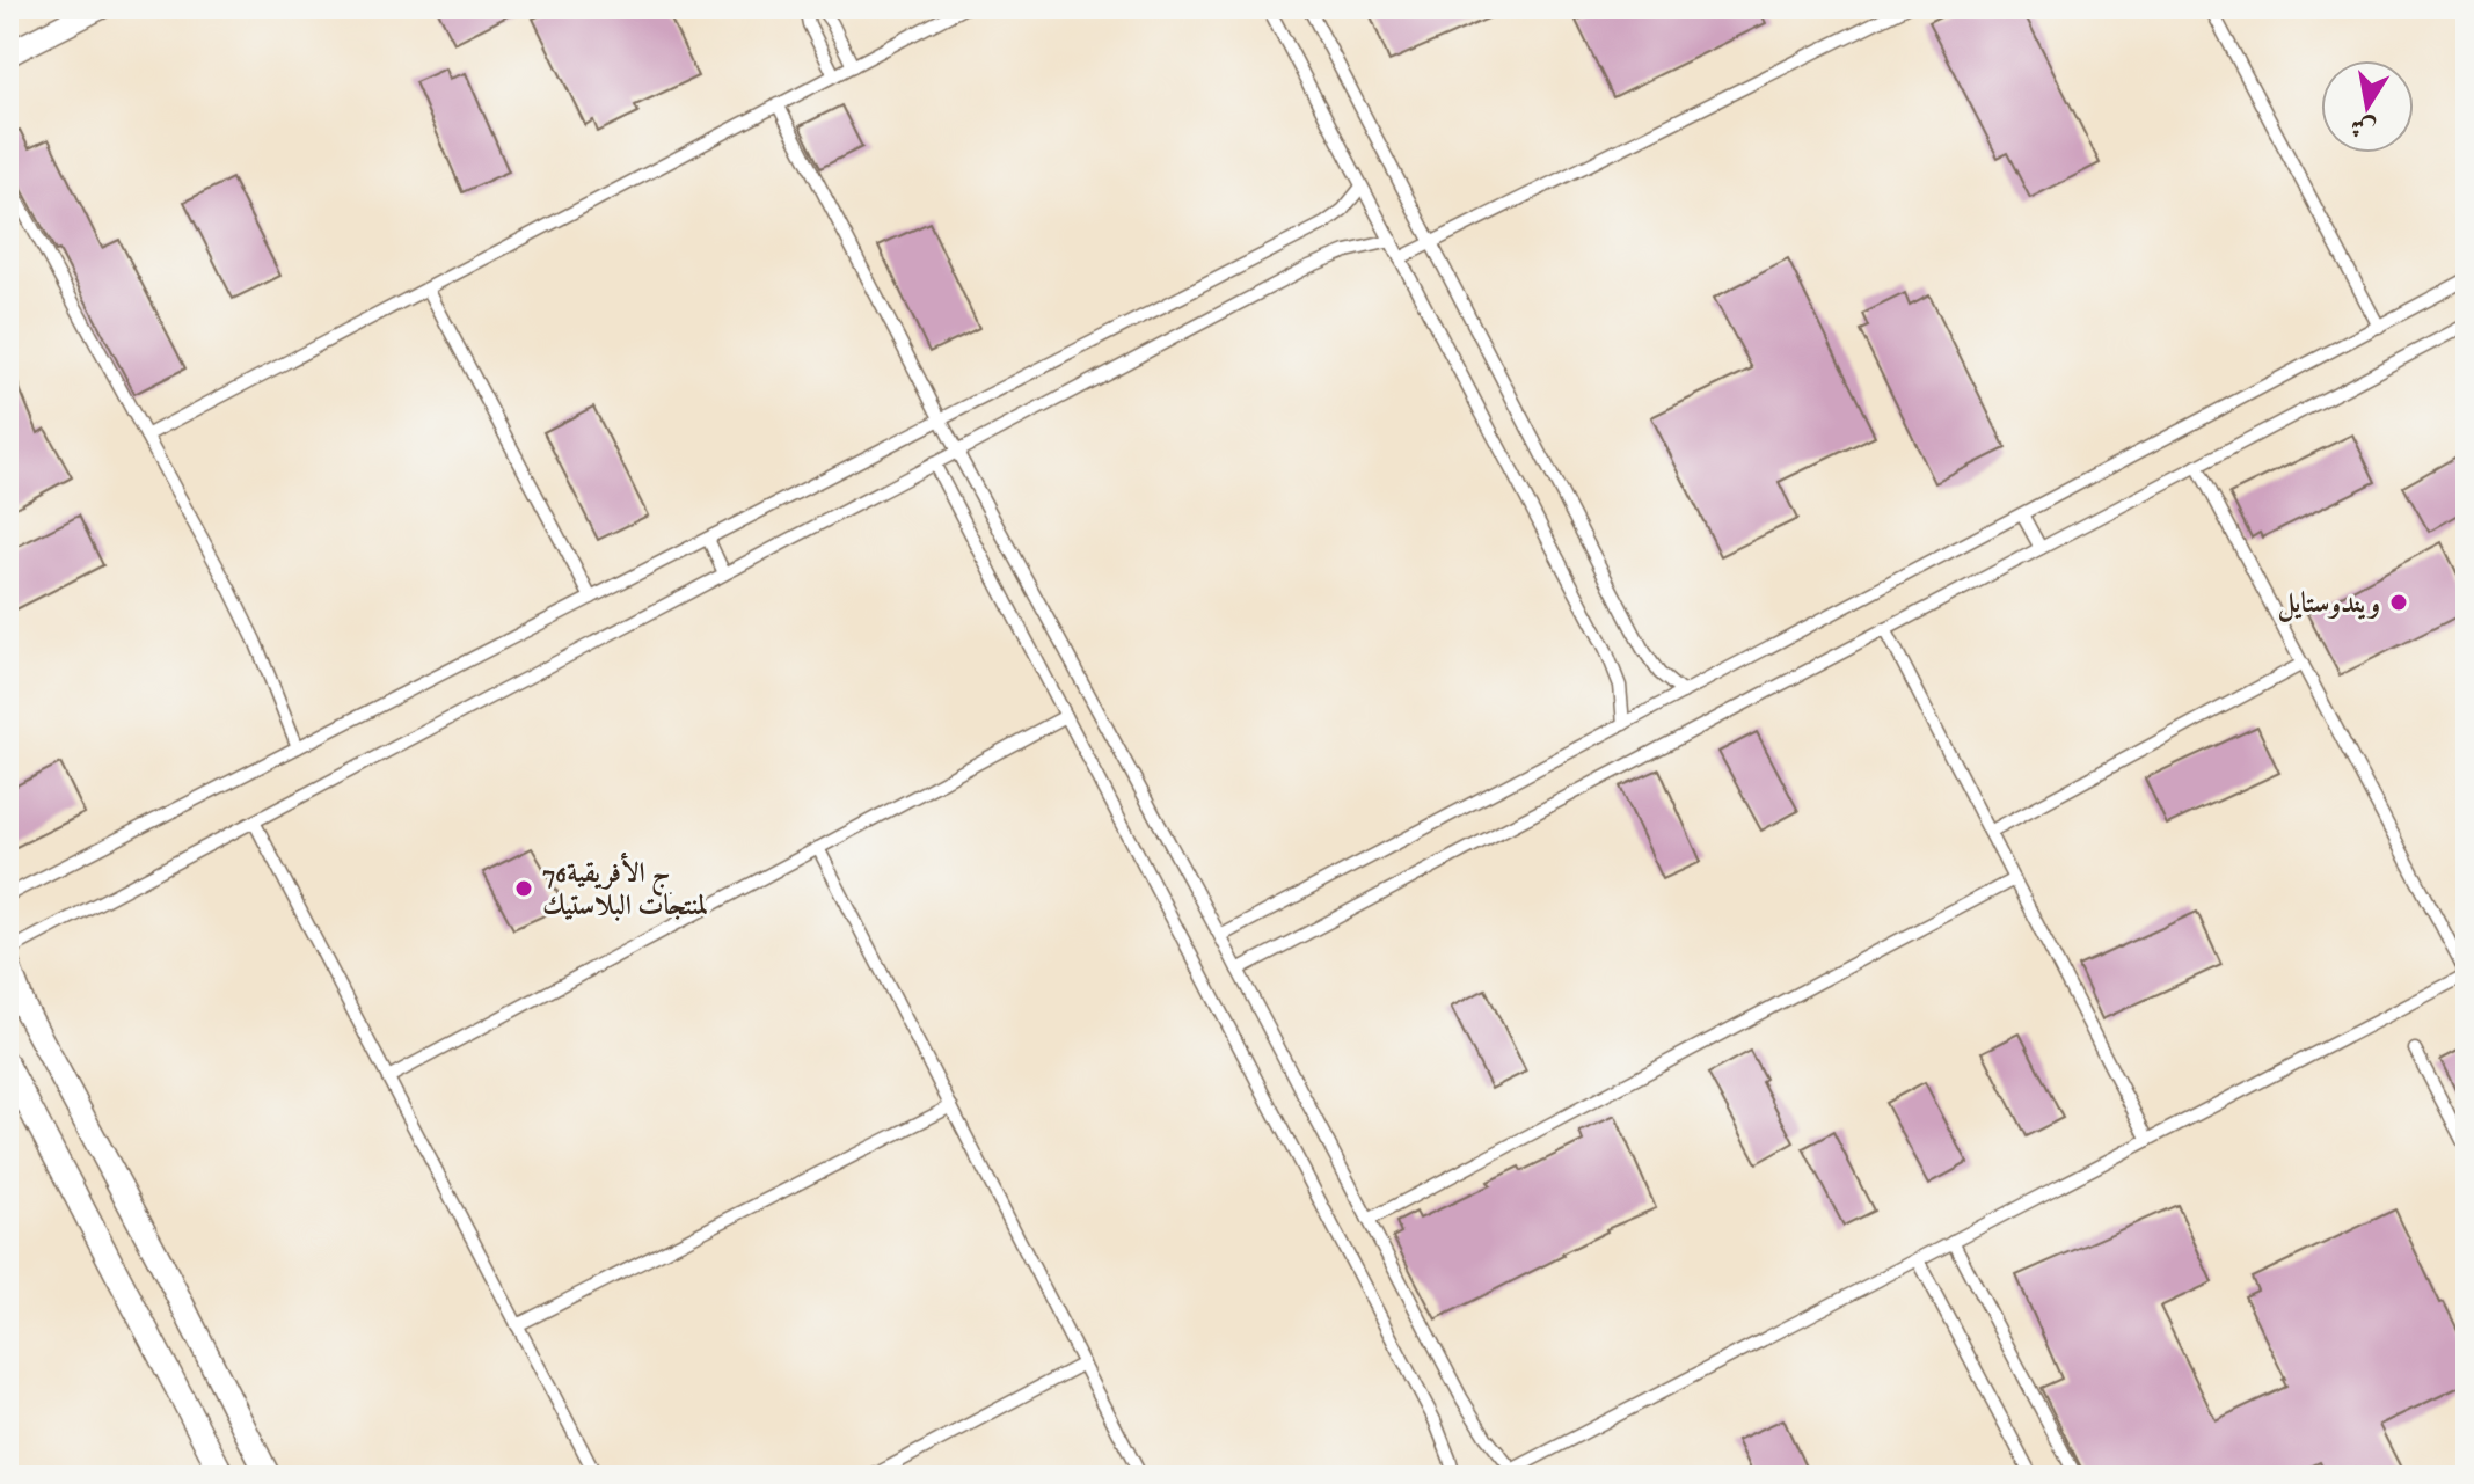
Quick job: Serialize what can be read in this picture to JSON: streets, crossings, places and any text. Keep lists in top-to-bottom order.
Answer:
{
  "places": ["ويندوستايل", "76ج الأفريقية لمنتجات البلاستيك"],
  "north": "bottom"
}
